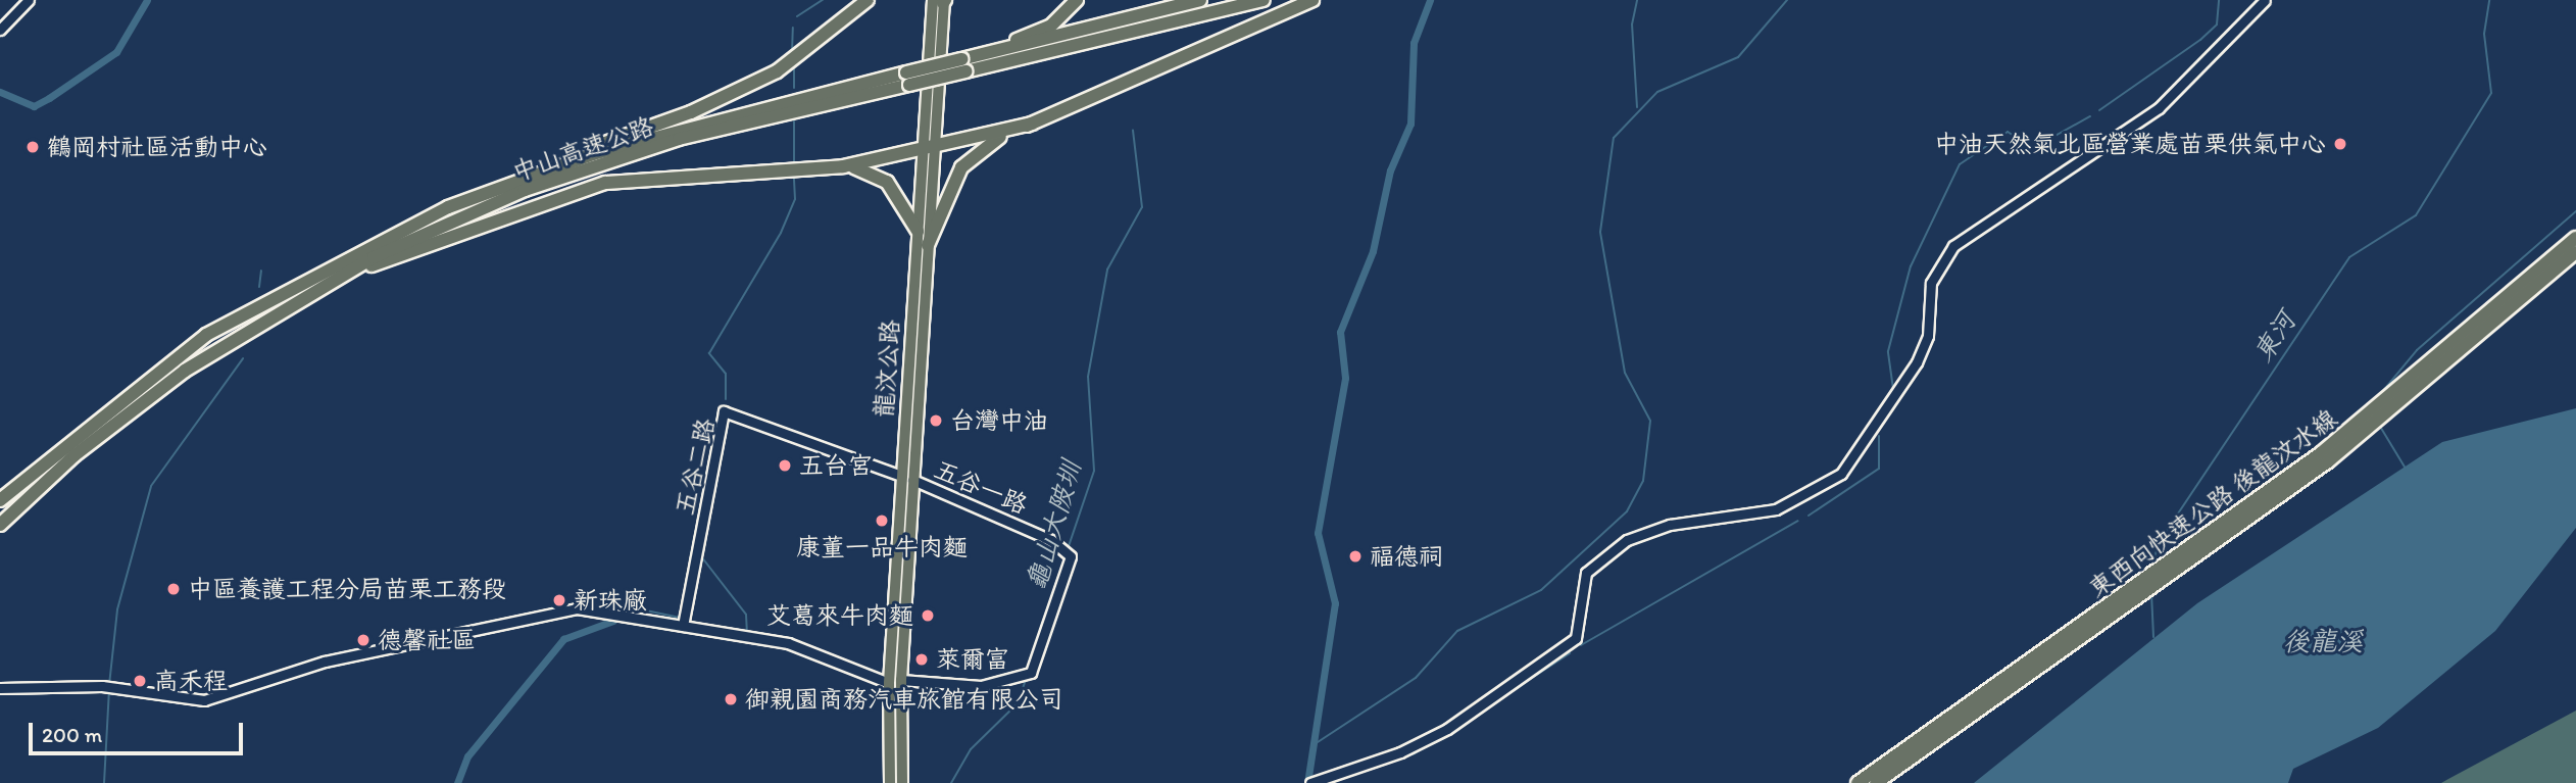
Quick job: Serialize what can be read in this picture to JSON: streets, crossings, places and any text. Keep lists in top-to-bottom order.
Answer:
{
  "streets": {
    "highway": ["中山高速公路", "東西向快速公路 後龍汶水線"],
    "main road": ["龍汶公路"],
    "street": ["五谷二路", "五谷一路"]
  },
  "crossings": [
    ["龍汶公路", "五谷二路"],
    ["龍汶公路", "五谷一路"],
    ["五谷二路", "五谷一路"]
  ],
  "water": ["東河", "龜山大陂圳", "後龍溪"],
  "places": [
    "中油天然氣北區營業處苗栗供氣中心",
    "鶴岡村社區活動中心",
    "台灣中油",
    "五台宮",
    "康董一品牛肉麵",
    "福德祠",
    "中區養護工程分局苗栗工務段",
    "新珠廠",
    "艾葛來牛肉麵",
    "德馨社區",
    "萊爾富",
    "高禾程",
    "御親園商務汽車旅館有限公司"
  ],
  "scale_bar": "200 m"
}
